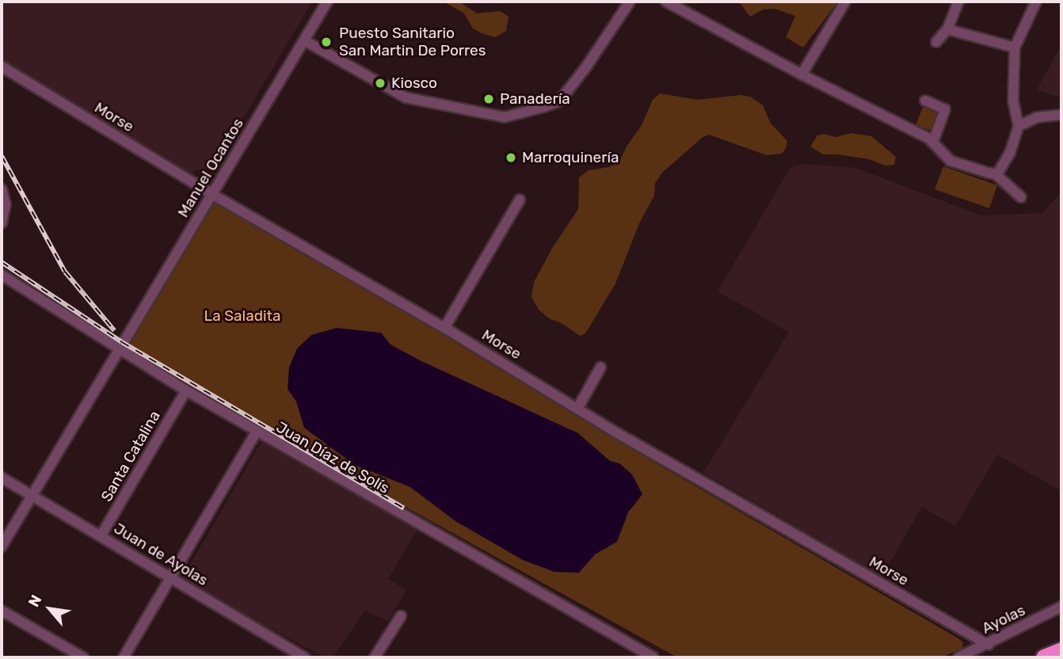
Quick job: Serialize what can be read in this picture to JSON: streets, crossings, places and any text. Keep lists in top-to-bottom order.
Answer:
{
  "streets": {
    "street": [
      "Morse",
      "Manuel Ocantos",
      "Santa Catalina",
      "Juan Díaz de Solís",
      "Juan de Ayolas",
      "Ayolas"
    ]
  },
  "crossings": [
    ["Morse", "Manuel Ocantos"],
    ["Morse", "Ayolas"],
    ["Manuel Ocantos", "Juan Díaz de Solís"],
    ["Manuel Ocantos", "Juan de Ayolas"],
    ["Santa Catalina", "Juan Díaz de Solís"],
    ["Santa Catalina", "Juan de Ayolas"]
  ],
  "parks": ["La Saladita"],
  "places": [
    "Puesto Sanitario San Martin De Porres",
    "Kiosco",
    "Panadería",
    "Marroquinería"
  ],
  "north": "top left"
}
